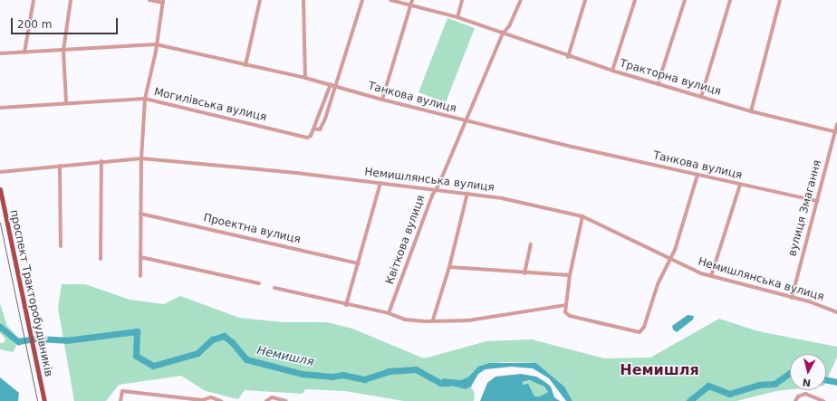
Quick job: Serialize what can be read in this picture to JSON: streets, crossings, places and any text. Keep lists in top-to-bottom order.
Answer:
{
  "streets": {
    "main road": ["проспект Тракторобудівників"],
    "street": [
      "Тракторна вулиця",
      "Танкова вулиця",
      "Могилівська вулиця",
      "Немишлянська вулиця",
      "вулиця Змагання",
      "Проектна вулиця",
      "Квіткова вулиця"
    ]
  },
  "crossings": [
    ["Тракторна вулиця", "вулиця Змагання"],
    ["Тракторна вулиця", "Квіткова вулиця"],
    ["Танкова вулиця", "вулиця Змагання"],
    ["Танкова вулиця", "Квіткова вулиця"],
    ["Немишлянська вулиця", "вулиця Змагання"],
    ["Немишлянська вулиця", "Квіткова вулиця"]
  ],
  "districts": ["Немишля"],
  "water": ["Немишля"],
  "scale_bar": "200 m",
  "north": "bottom"
}
